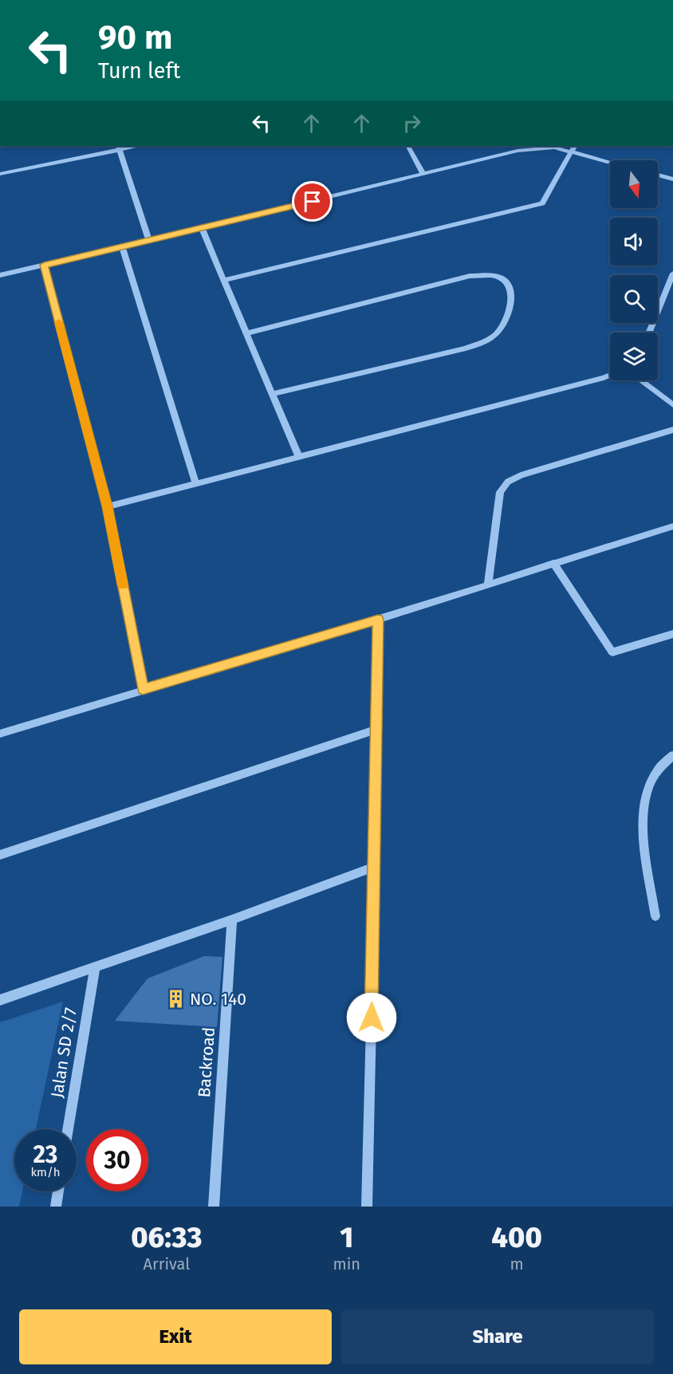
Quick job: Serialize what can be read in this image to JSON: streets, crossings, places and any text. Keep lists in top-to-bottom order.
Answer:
{
  "streets": {
    "street": ["Jalan SD 2/7", "Backroad"]
  },
  "places": {
    "building": ["NO. 140"]
  },
  "north": "bottom",
  "page": {
    "turn": ["90 m", "Turn left"],
    "speed": "23 km/h",
    "limit": "30",
    "eta": [
      "06:33",
      "Arrival",
      "1",
      "min",
      "400",
      "m"
    ],
    "buttons": ["Exit", "Share"]
  }
}
